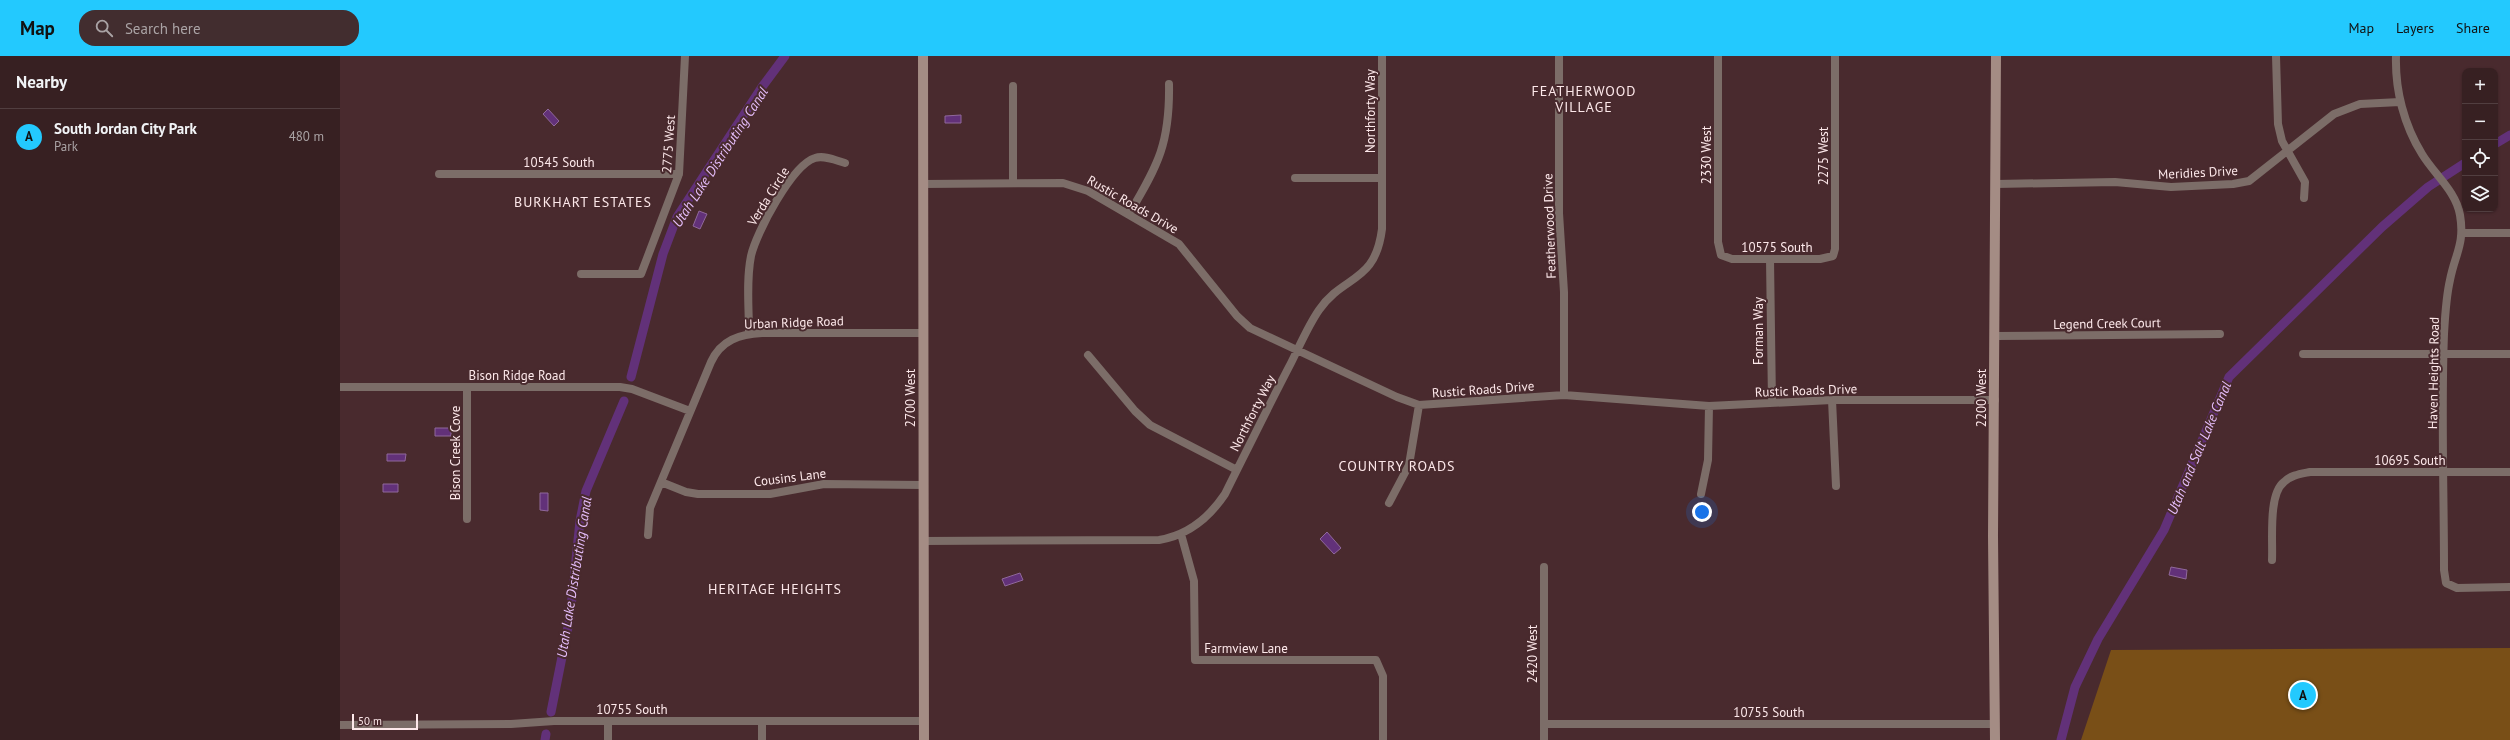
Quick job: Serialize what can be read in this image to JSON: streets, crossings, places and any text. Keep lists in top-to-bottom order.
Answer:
{
  "streets": {
    "main road": ["2700 West", "2200 West"],
    "street": [
      "Northforty Way",
      "2775 West",
      "2330 West",
      "2275 West",
      "10545 South",
      "Meridies Drive",
      "Verda Circle",
      "Rustic Roads Drive",
      "Featherwood Drive",
      "10575 South",
      "Urban Ridge Road",
      "Legend Creek Court",
      "Forman Way",
      "Haven Heights Road",
      "Bison Ridge Road",
      "Bison Creek Cove",
      "10695 South",
      "Cousins Lane",
      "Farmview Lane",
      "2420 West",
      "10755 South"
    ]
  },
  "crossings": [
    ["Northforty Way", "Rustic Roads Drive"],
    ["Northforty Way", "2700 West"],
    ["Northforty Way", "Farmview Lane"],
    ["2775 West", "10545 South"],
    ["2330 West", "10575 South"],
    ["2275 West", "10575 South"],
    ["Meridies Drive", "Haven Heights Road"],
    ["Meridies Drive", "2200 West"],
    ["Verda Circle", "Urban Ridge Road"],
    ["Rustic Roads Drive", "Featherwood Drive"],
    ["Rustic Roads Drive", "Forman Way"],
    ["Rustic Roads Drive", "2700 West"],
    ["Rustic Roads Drive", "2200 West"],
    ["10575 South", "Forman Way"],
    ["Urban Ridge Road", "Bison Ridge Road"],
    ["Urban Ridge Road", "2700 West"],
    ["Urban Ridge Road", "Cousins Lane"],
    ["Legend Creek Court", "2200 West"],
    ["Haven Heights Road", "10695 South"],
    ["Bison Ridge Road", "Bison Creek Cove"],
    ["2700 West", "Cousins Lane"],
    ["2700 West", "10755 South"],
    ["2200 West", "10755 South"],
    ["2420 West", "10755 South"]
  ],
  "districts": [
    "FEATHERWOOD VILLAGE",
    "BURKHART ESTATES",
    "COUNTRY ROADS",
    "HERITAGE HEIGHTS"
  ],
  "water": ["Utah Lake Distributing Canal", "Utah and Salt Lake Canal"],
  "scale_bar": "50 m",
  "page": {
    "header": "Map",
    "search": "Search here",
    "nav": ["Map", "Layers", "Share"],
    "heading": "Nearby",
    "map_buttons": ["+", "−"],
    "list": [
      {
        "mark": "A",
        "name": "South Jordan City Park",
        "note": "Park",
        "value": "480 m"
      }
    ],
    "pins": "A",
    "scale": "50 m"
  }
}
